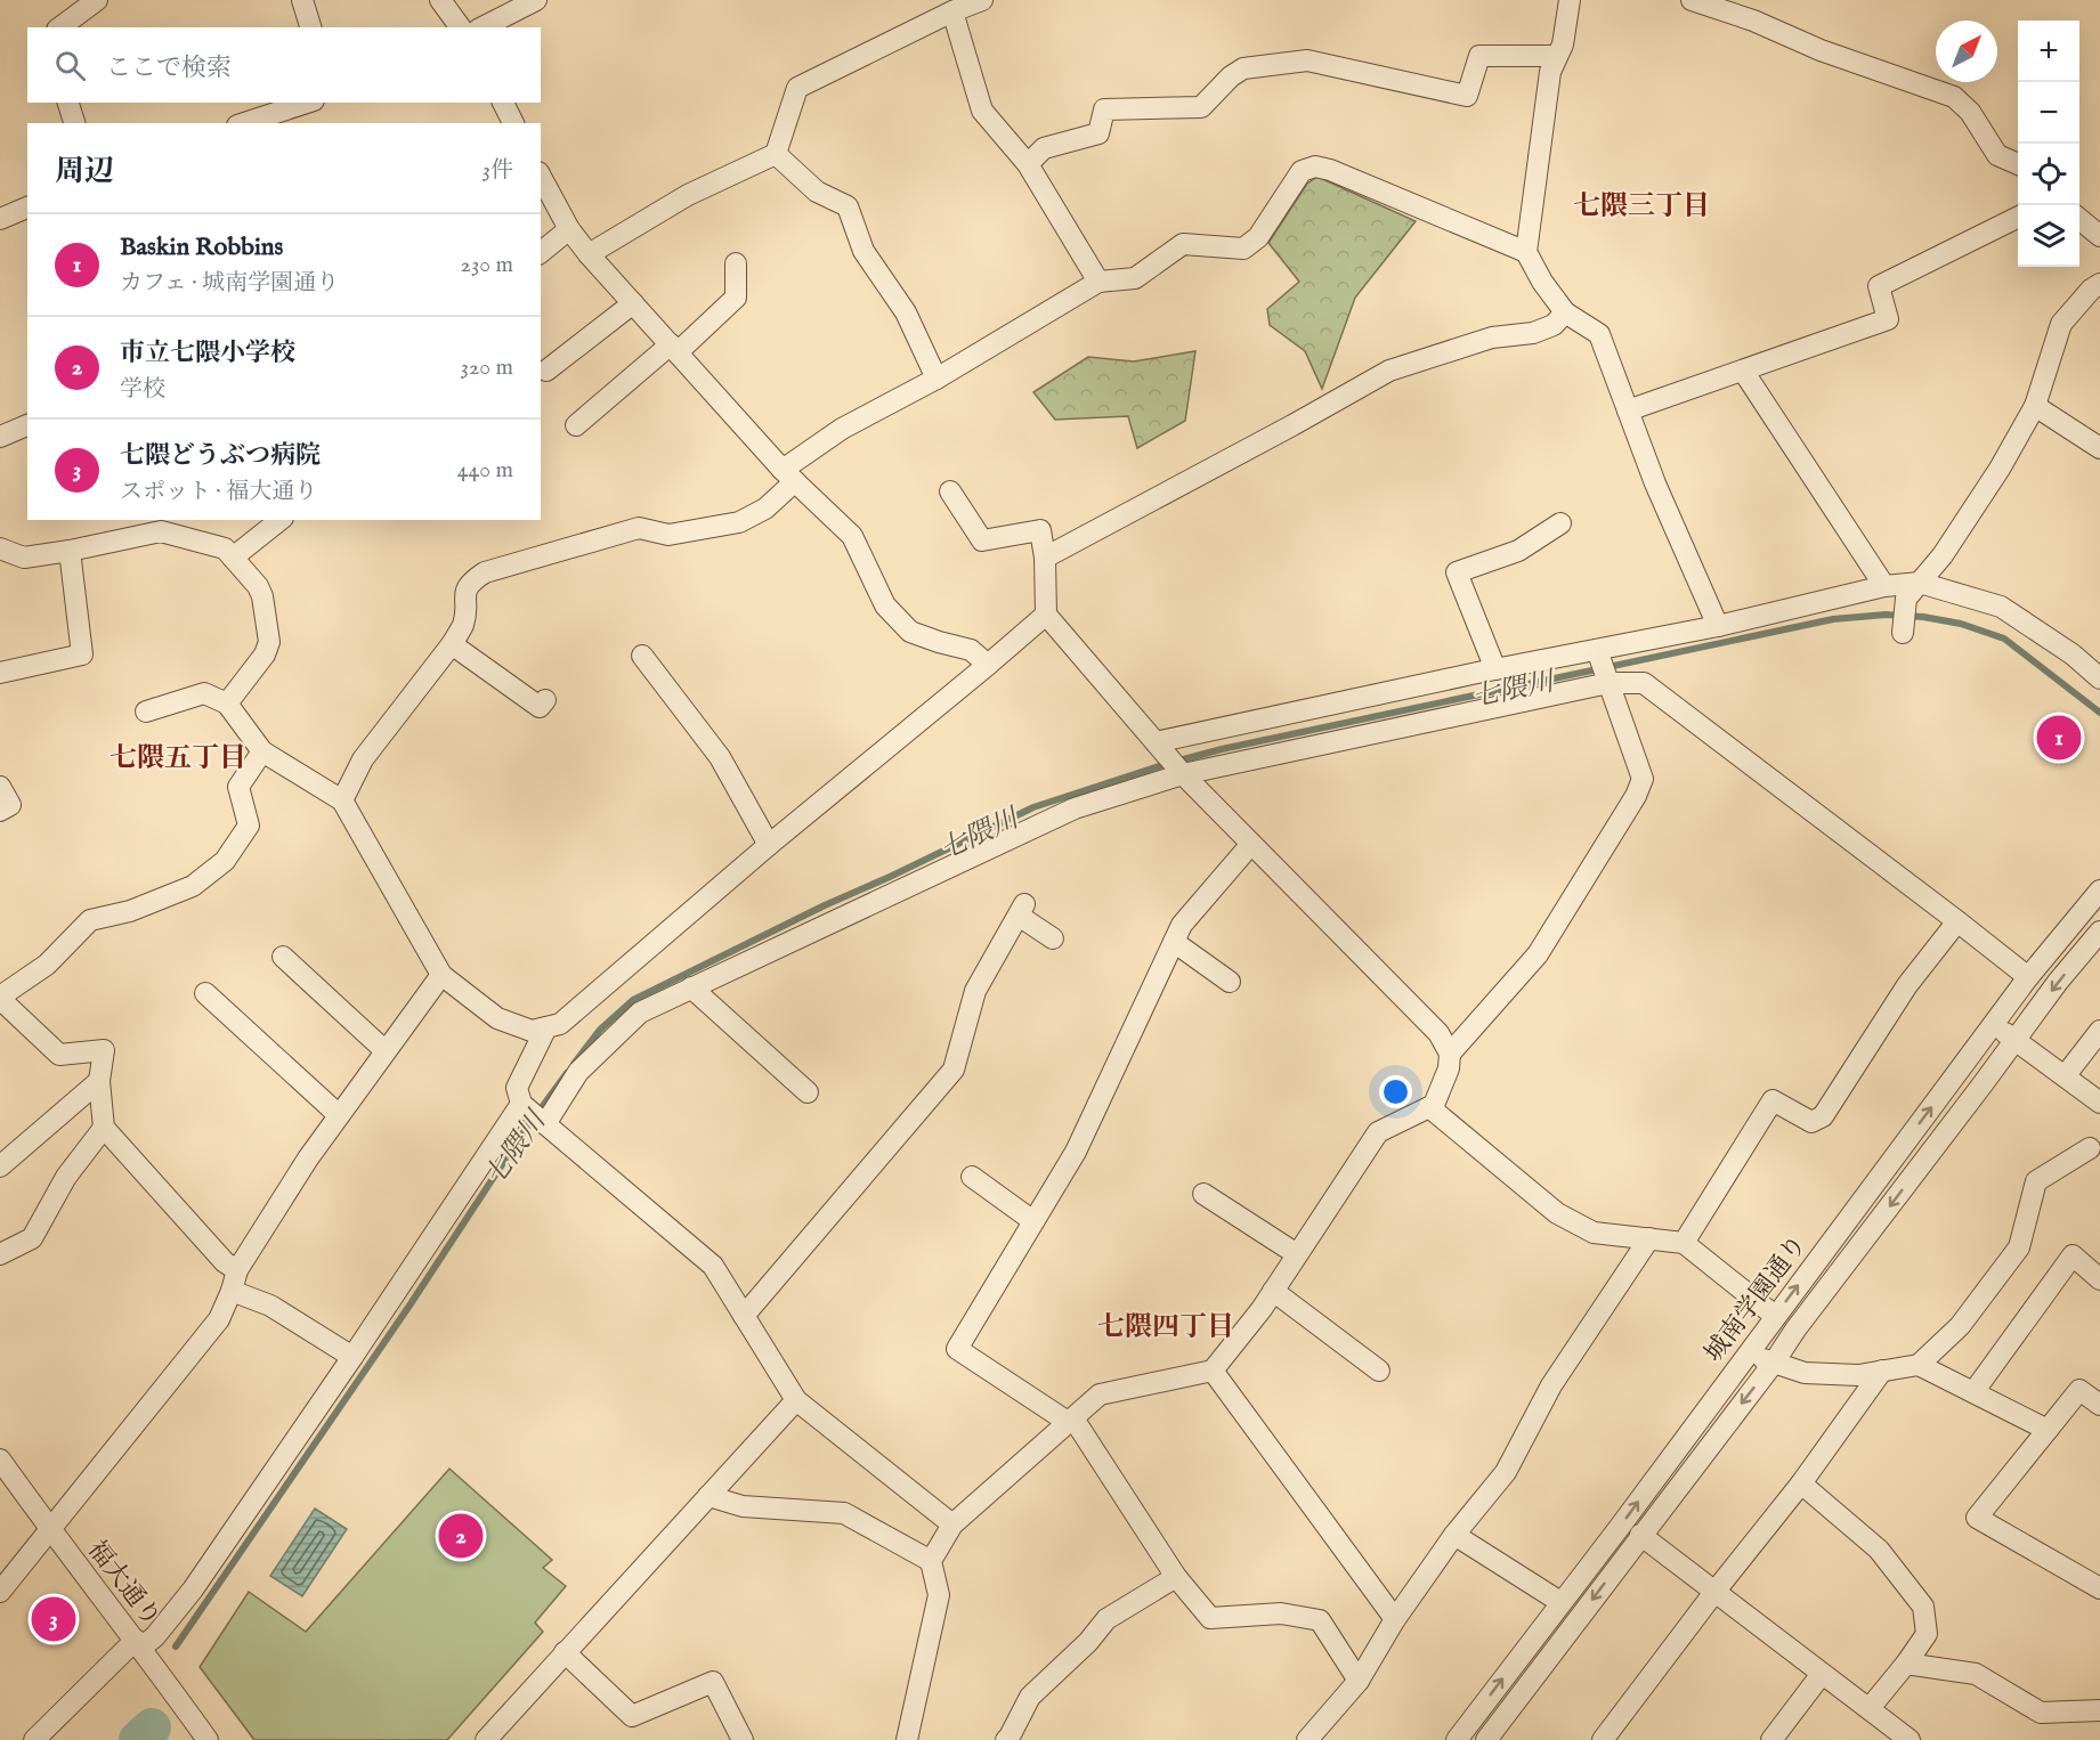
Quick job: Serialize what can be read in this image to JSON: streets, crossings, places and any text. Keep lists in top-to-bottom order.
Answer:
{
  "streets": {
    "street": ["城南学園通り", "福大通り"]
  },
  "districts": ["七隈三丁目", "七隈五丁目", "七隈四丁目"],
  "water": ["七隈川"],
  "north": "top right",
  "page": {
    "map_buttons": ["+", "−"],
    "search": "ここで検索",
    "heading": ["周辺", "3件"],
    "list": [
      {
        "mark": "1",
        "name": "Baskin Robbins",
        "note": "カフェ · 城南学園通り",
        "value": "230 m"
      },
      {
        "mark": "2",
        "name": "市立七隈小学校",
        "note": "学校",
        "value": "320 m"
      },
      {
        "mark": "3",
        "name": "七隈どうぶつ病院",
        "note": "スポット · 福大通り",
        "value": "440 m"
      }
    ],
    "pins": ["1", "2", "3"]
  }
}
